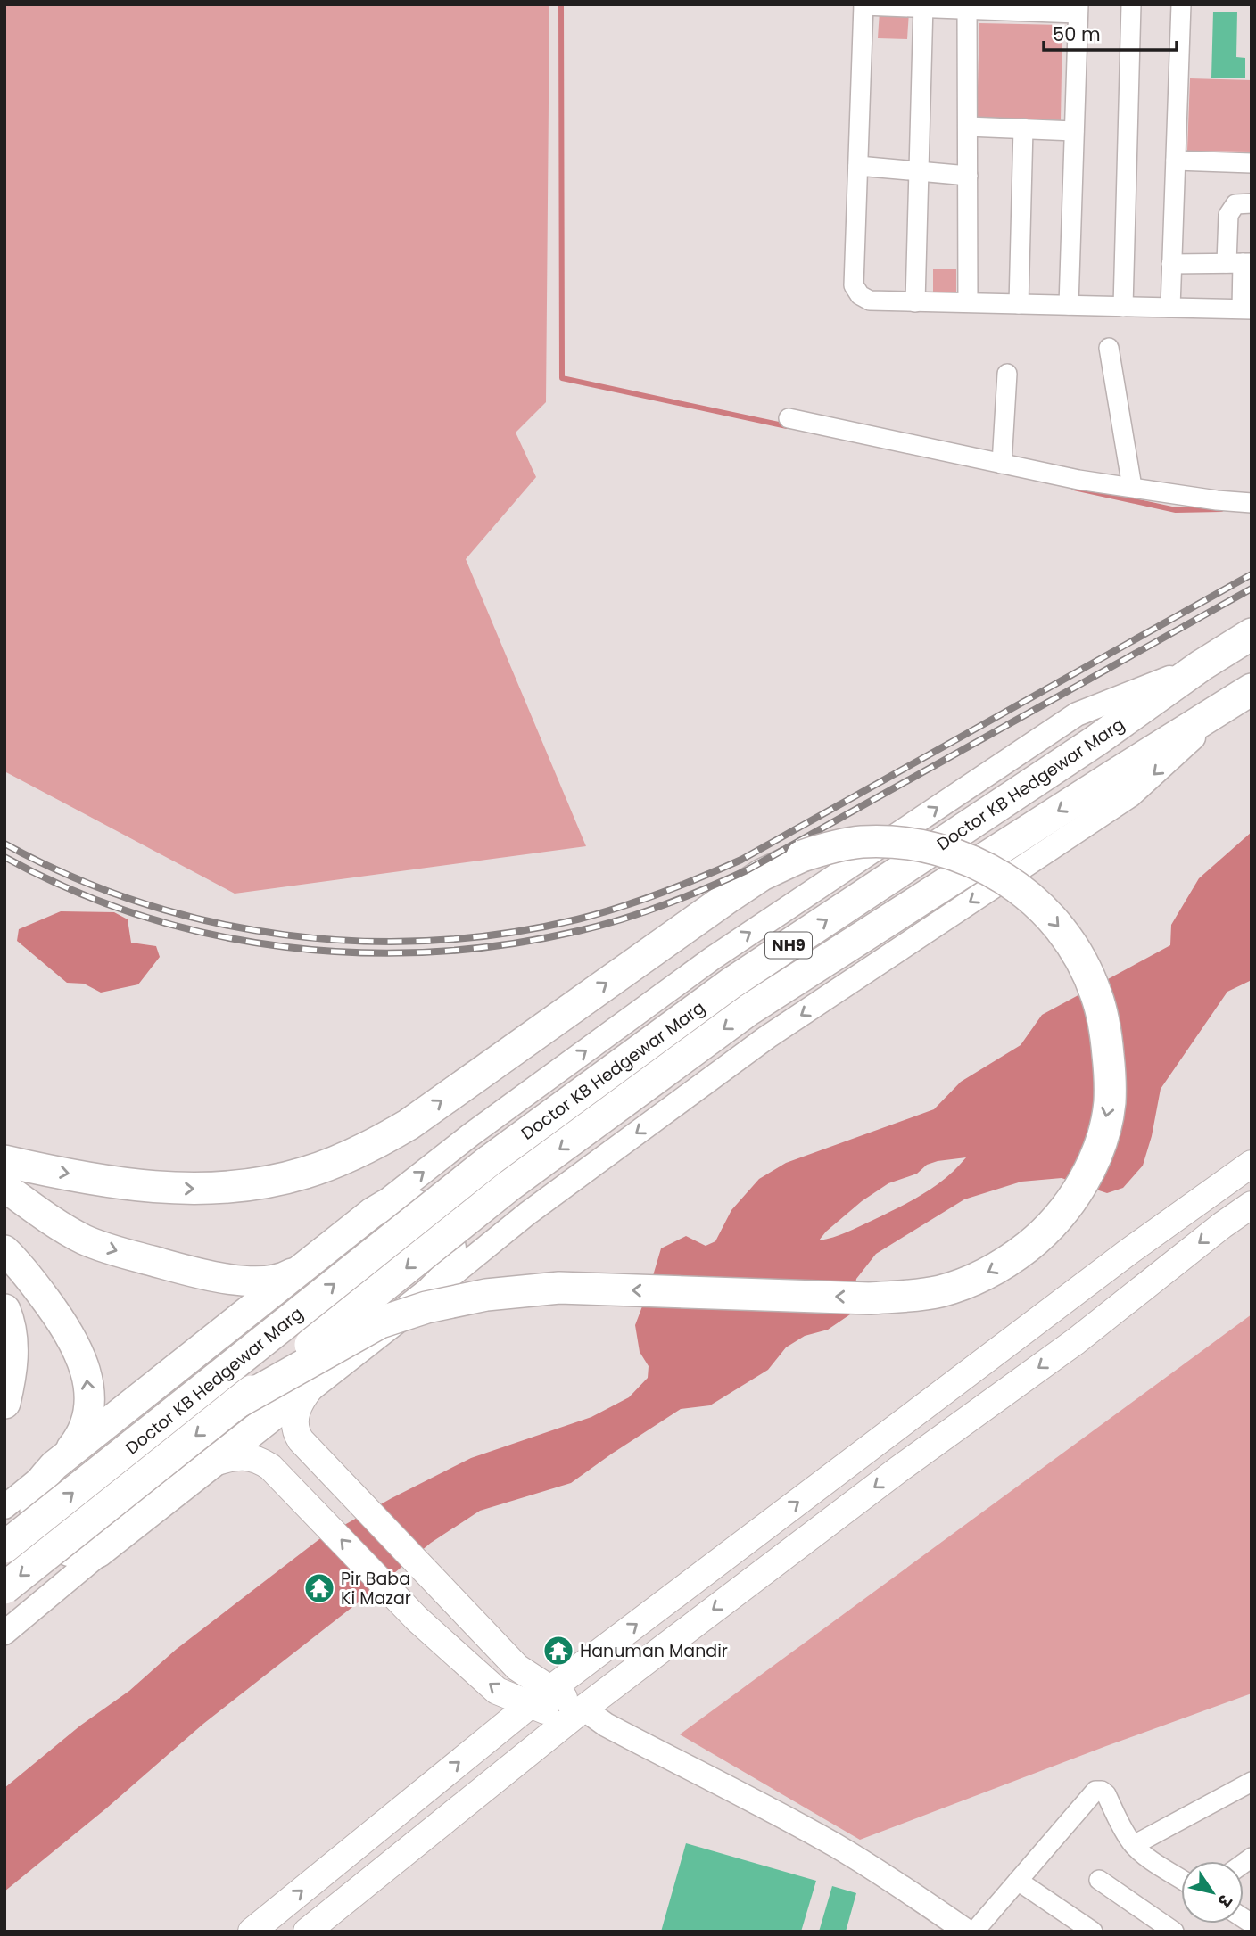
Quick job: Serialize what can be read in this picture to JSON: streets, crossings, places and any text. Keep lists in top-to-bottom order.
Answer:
{
  "streets": {
    "highway": ["Doctor KB Hedgewar Marg", "NH9"]
  },
  "places": {
    "temple": ["Pir Baba Ki Mazar", "Hanuman Mandir"]
  },
  "scale_bar": "50 m",
  "north": "bottom right"
}
